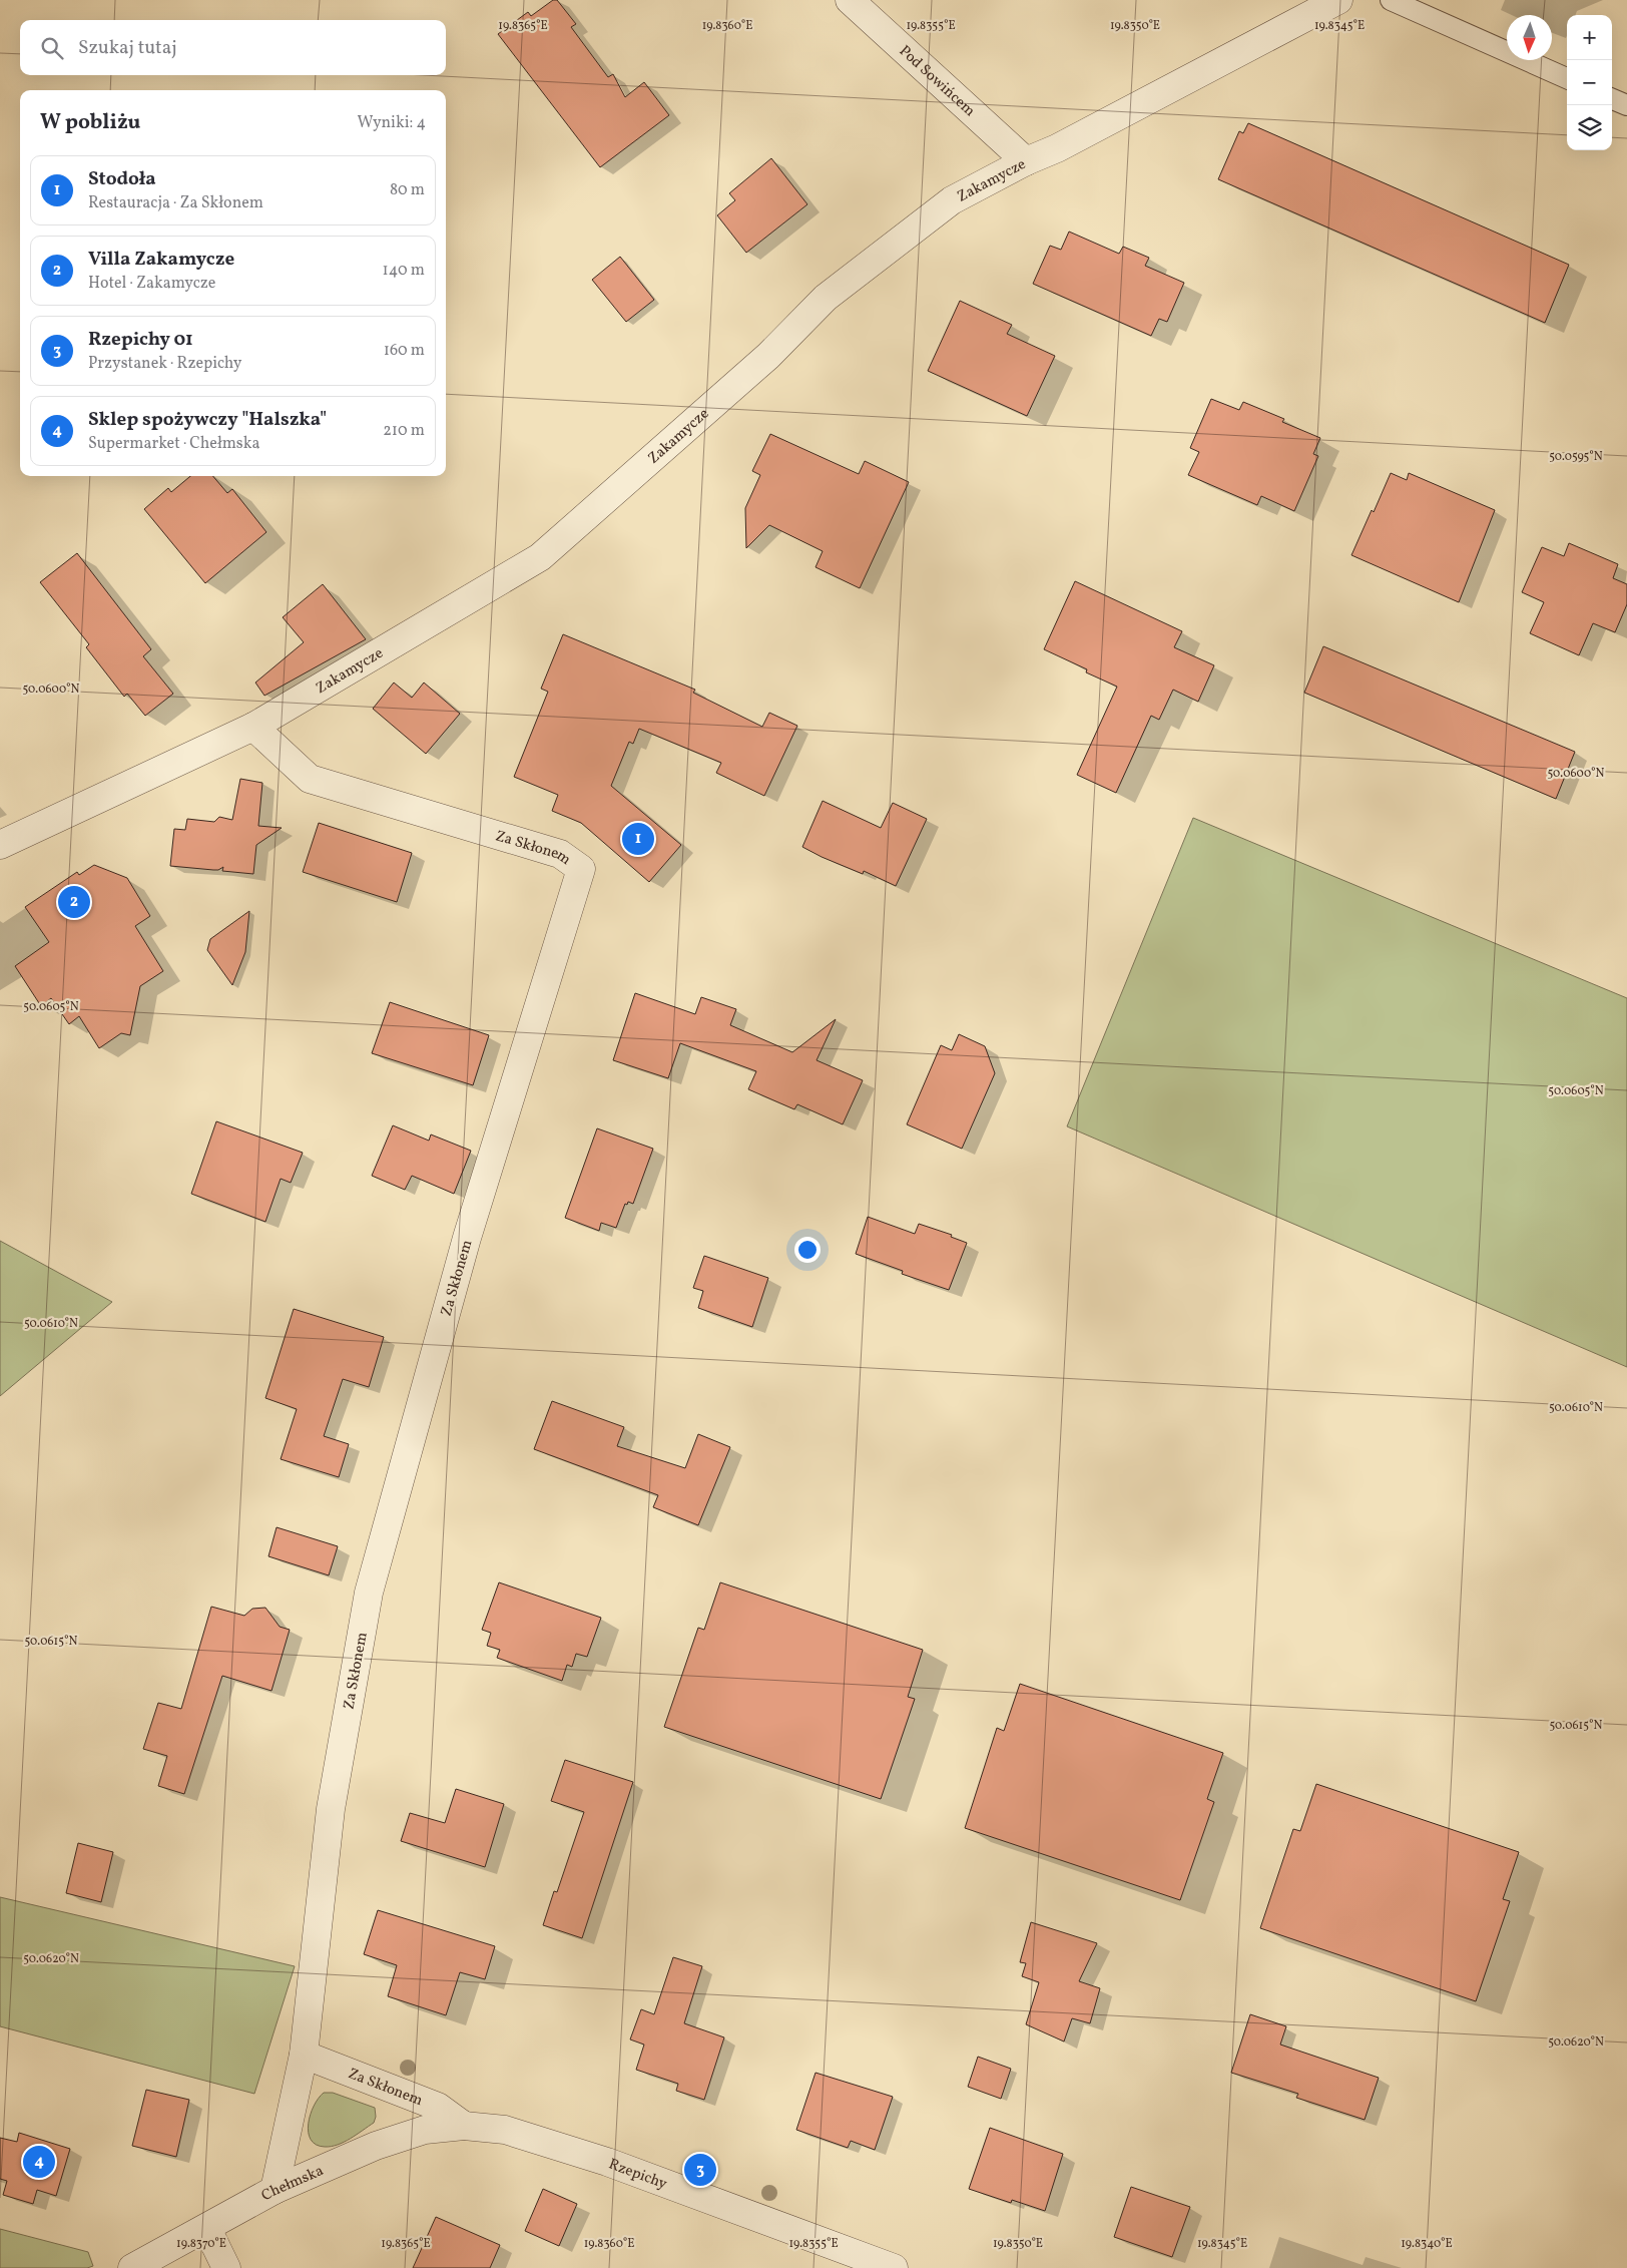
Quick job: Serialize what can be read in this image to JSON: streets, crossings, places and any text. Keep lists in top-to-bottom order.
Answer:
{
  "streets": {
    "street": [
      "Pod Sowińcem",
      "Zakamycze",
      "Za Skłonem",
      "Rzepichy",
      "Chełmska"
    ]
  },
  "crossings": [
    ["Pod Sowińcem", "Zakamycze"],
    ["Zakamycze", "Za Skłonem"],
    ["Za Skłonem", "Rzepichy"],
    ["Za Skłonem", "Chełmska"],
    ["Rzepichy", "Chełmska"]
  ],
  "north": "bottom",
  "page": {
    "map_buttons": ["+", "−"],
    "search": "Szukaj tutaj",
    "heading": ["W pobliżu", "Wyniki: 4"],
    "list": [
      {
        "mark": "1",
        "name": "Stodoła",
        "note": "Restauracja · Za Skłonem",
        "value": "80 m"
      },
      {
        "mark": "2",
        "name": "Villa Zakamycze",
        "note": "Hotel · Zakamycze",
        "value": "140 m"
      },
      {
        "mark": "3",
        "name": "Rzepichy 01",
        "note": "Przystanek · Rzepichy",
        "value": "160 m"
      },
      {
        "mark": "4",
        "name": "Sklep spożywczy \"Halszka\"",
        "note": "Supermarket · Chełmska",
        "value": "210 m"
      }
    ],
    "pins": [
      "1",
      "2",
      "4",
      "3"
    ]
  },
  "coordinates": [
    "19.8365°E",
    "19.8360°E",
    "19.8355°E",
    "19.8350°E",
    "19.8345°E",
    "50.0595°N",
    "50.0600°N",
    "50.0605°N",
    "50.0610°N",
    "50.0615°N",
    "50.0620°N",
    "19.8370°E",
    "19.8340°E"
  ]
}
